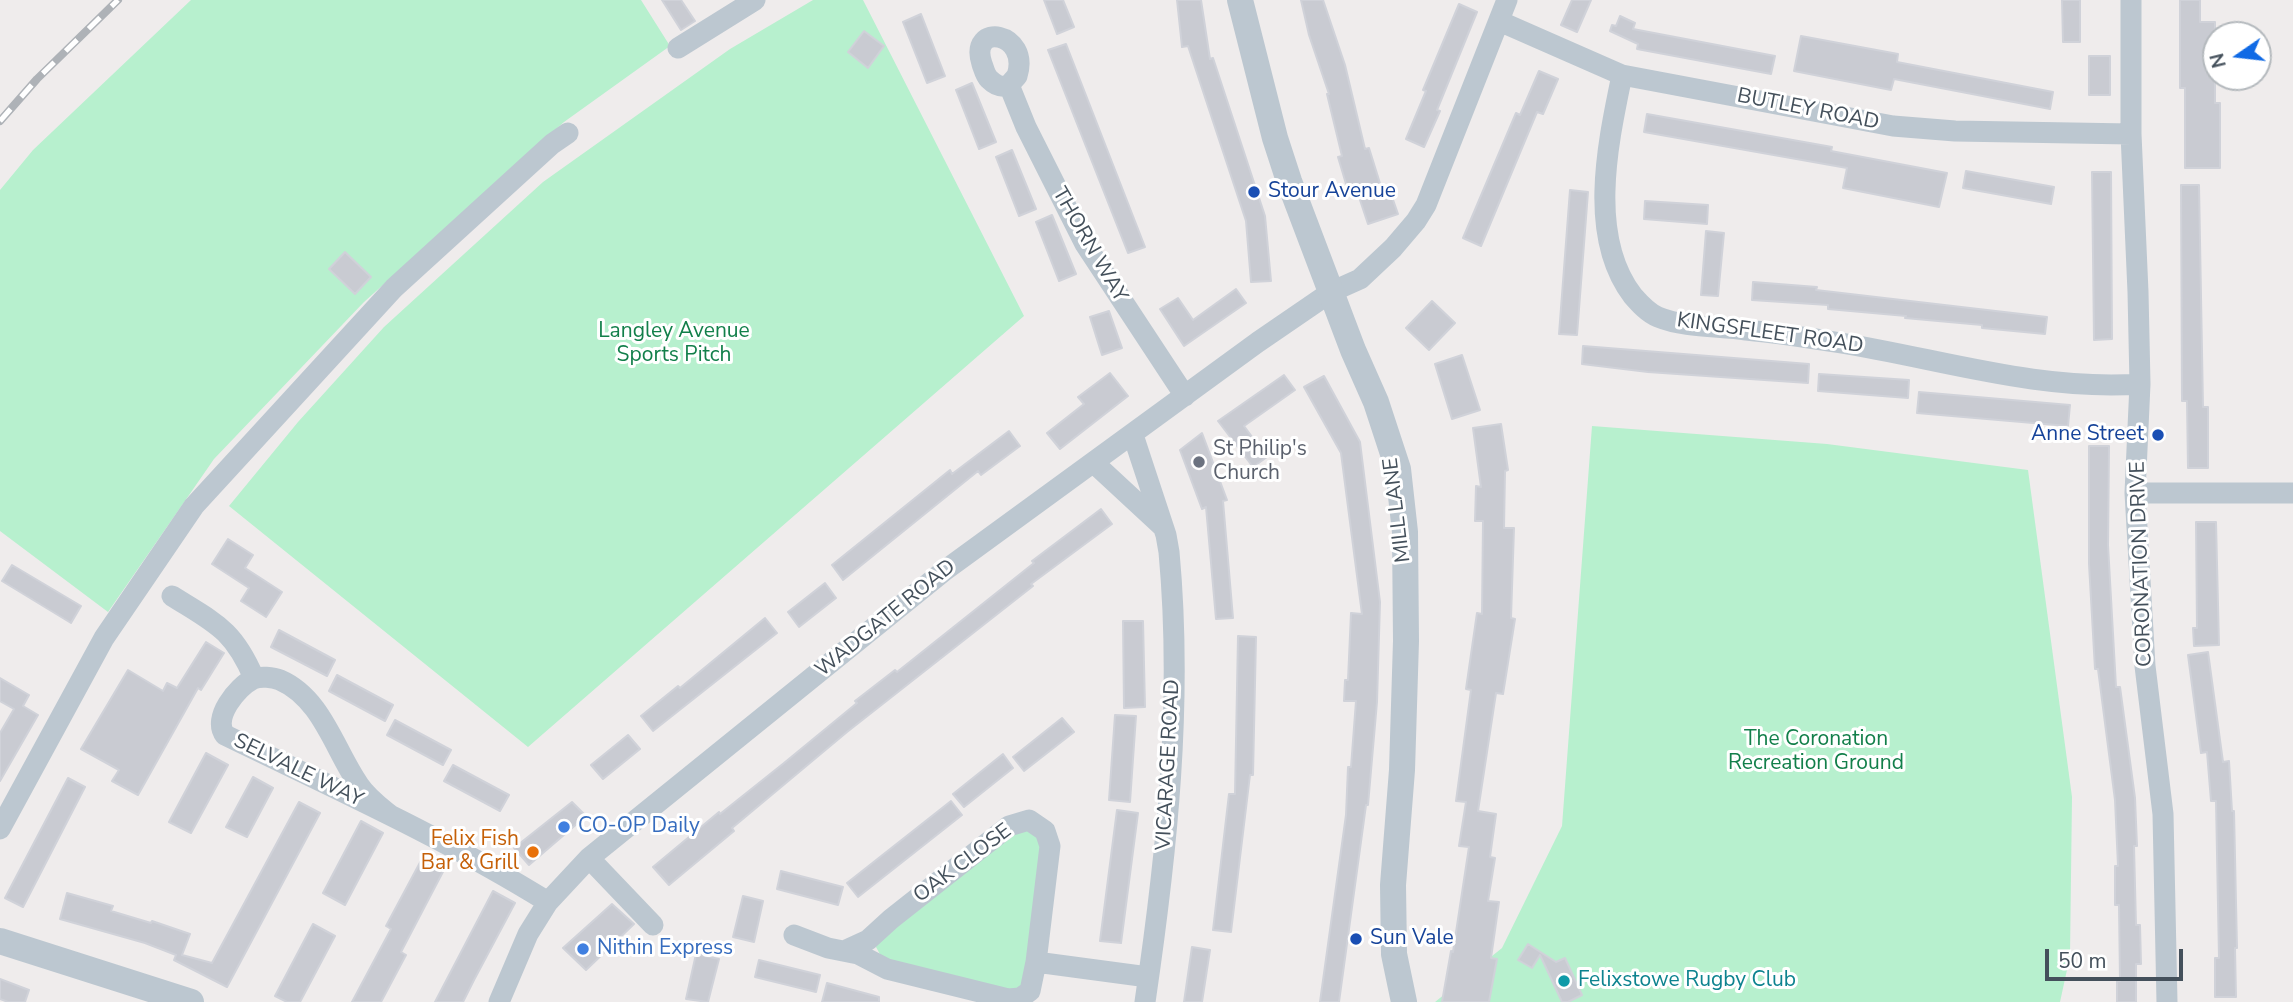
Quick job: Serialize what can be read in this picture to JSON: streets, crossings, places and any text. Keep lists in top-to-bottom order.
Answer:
{
  "streets": {
    "street": [
      "BUTLEY ROAD",
      "THORN WAY",
      "KINGSFLEET ROAD",
      "MILL LANE",
      "CORONATION DRIVE",
      "WADGATE ROAD",
      "VICARAGE ROAD",
      "SELVALE WAY",
      "OAK CLOSE"
    ]
  },
  "crossings": [
    ["BUTLEY ROAD", "KINGSFLEET ROAD"],
    ["BUTLEY ROAD", "CORONATION DRIVE"],
    ["THORN WAY", "WADGATE ROAD"],
    ["KINGSFLEET ROAD", "CORONATION DRIVE"],
    ["MILL LANE", "WADGATE ROAD"],
    ["WADGATE ROAD", "VICARAGE ROAD"],
    ["WADGATE ROAD", "SELVALE WAY"]
  ],
  "parks": ["Langley Avenue Sports Pitch", "The Coronation Recreation Ground"],
  "places": [
    "Stour Avenue",
    "Anne Street",
    "St Philip's Church",
    "CO-OP Daily",
    "Felix Fish Bar & Grill",
    "Sun Vale",
    "Nithin Express",
    "Felixstowe Rugby Club"
  ],
  "scale_bar": "50 m",
  "north": "left"
}
